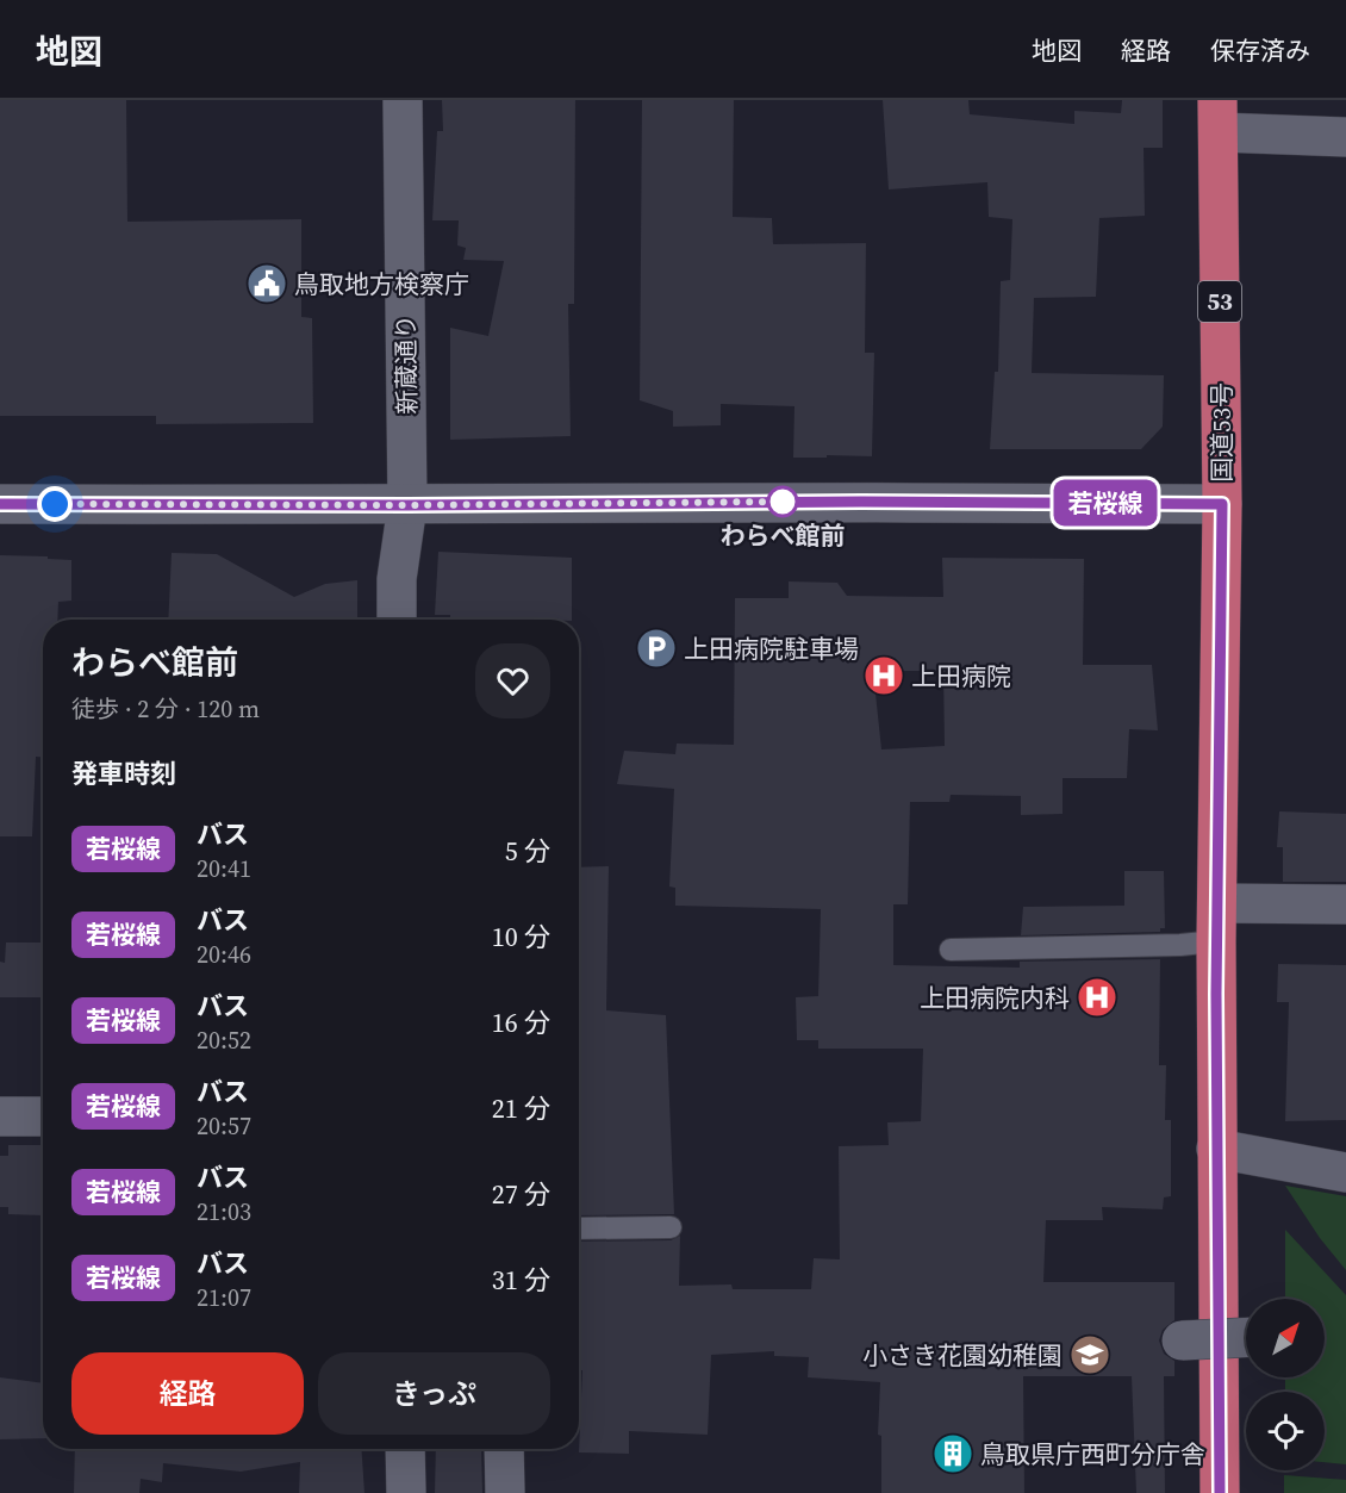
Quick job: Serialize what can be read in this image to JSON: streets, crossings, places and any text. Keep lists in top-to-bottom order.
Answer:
{
  "streets": {
    "highway": ["53", "国道53号"],
    "street": ["新蔵通り"]
  },
  "places": {
    "public building": ["鳥取地方検察庁"],
    "other": ["わらべ館前"],
    "parking": ["上田病院駐車場"],
    "hospital": ["上田病院", "上田病院内科"],
    "school or university": ["小さき花園幼稚園"],
    "building": ["鳥取県庁西町分庁舎"]
  },
  "lines": ["bus line 若桜線"],
  "north": "top right",
  "page": {
    "header": "地図",
    "nav": ["地図", "経路", "保存済み"],
    "on_map": "若桜線",
    "heading": [
      ["わらべ館前", "徒歩 · 2 分 · 120 m"],
      "発車時刻"
    ],
    "list": [
      {
        "mark": "若桜線",
        "name": "バス",
        "note": "20:41",
        "value": "5 分"
      },
      {
        "mark": "若桜線",
        "name": "バス",
        "note": "20:46",
        "value": "10 分"
      },
      {
        "mark": "若桜線",
        "name": "バス",
        "note": "20:52",
        "value": "16 分"
      },
      {
        "mark": "若桜線",
        "name": "バス",
        "note": "20:57",
        "value": "21 分"
      },
      {
        "mark": "若桜線",
        "name": "バス",
        "note": "21:03",
        "value": "27 分"
      },
      {
        "mark": "若桜線",
        "name": "バス",
        "note": "21:07",
        "value": "31 分"
      }
    ],
    "buttons": ["経路", "きっぷ"]
  }
}
